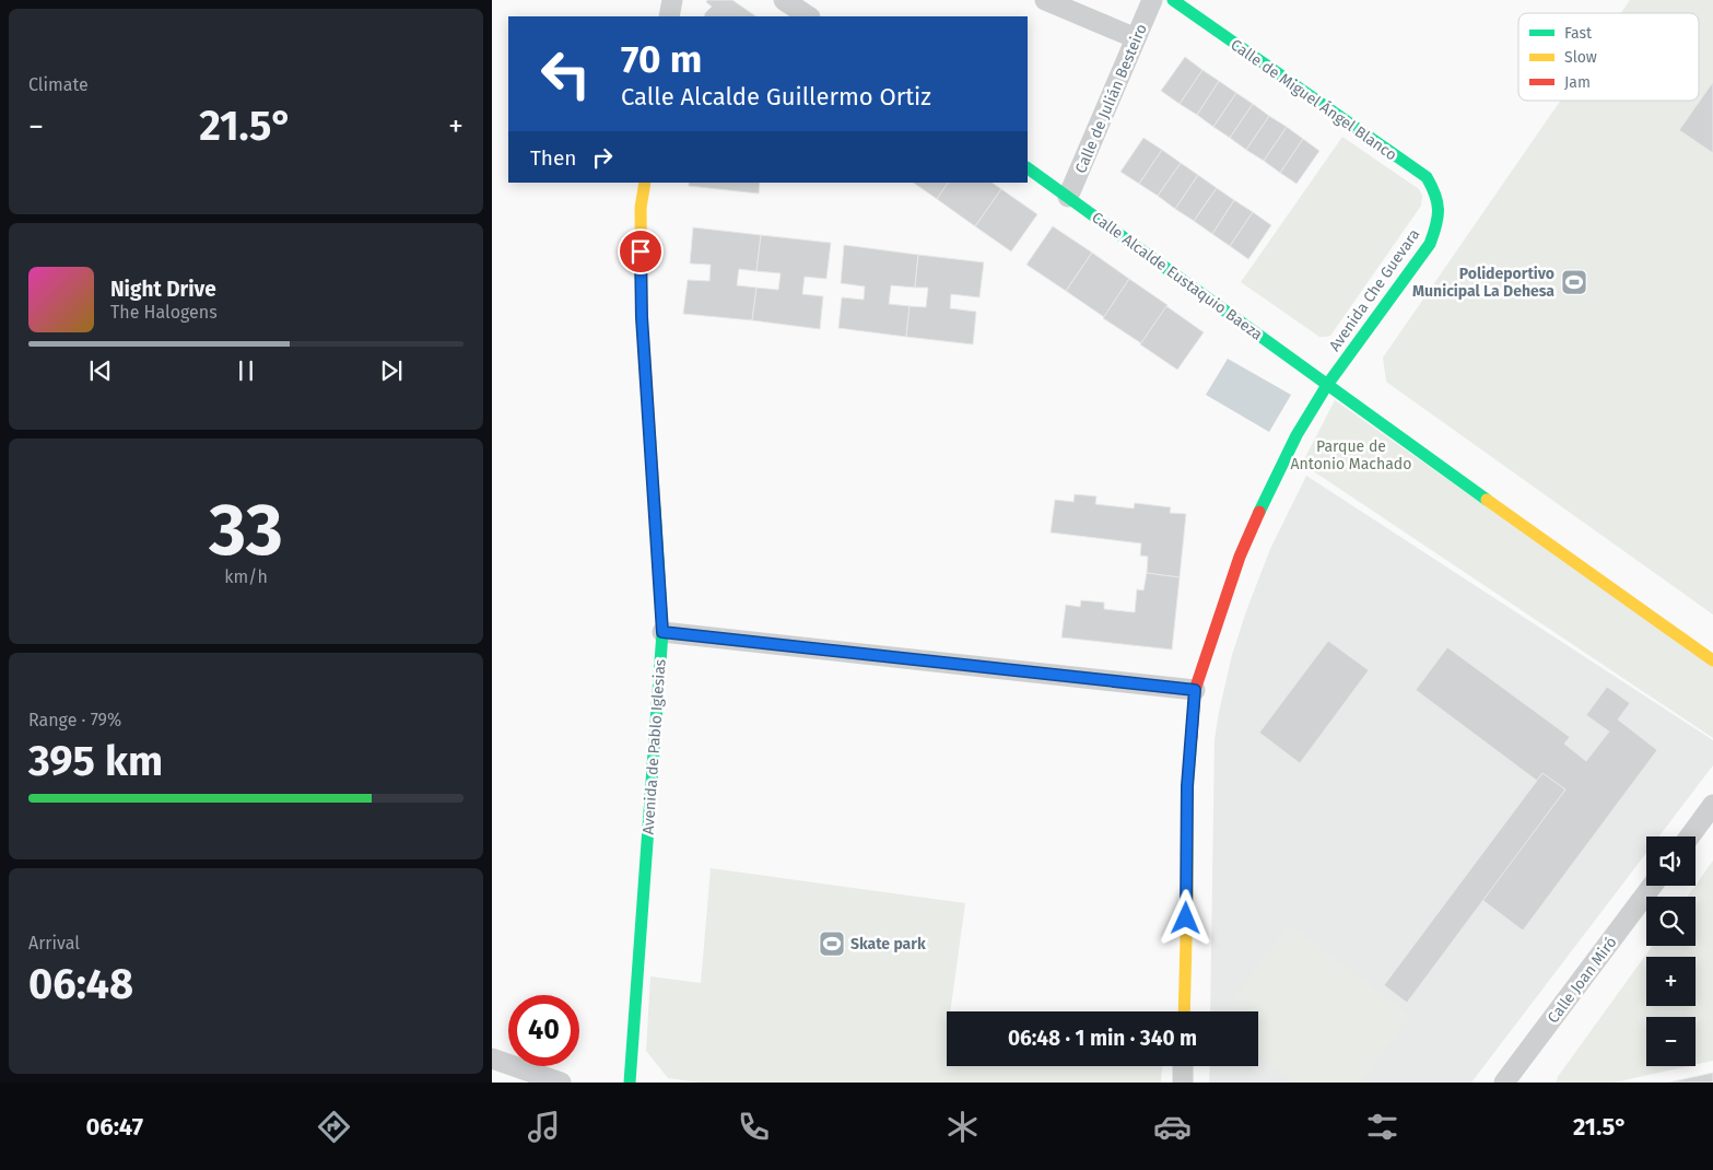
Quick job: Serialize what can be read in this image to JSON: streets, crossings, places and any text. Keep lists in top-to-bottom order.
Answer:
{
  "streets": {
    "street": [
      "Calle de Julián Besteiro",
      "Calle de Miguel Ángel Blanco",
      "Calle Alcalde Eustaquio Baeza",
      "Avenida Che Guevara",
      "Avenida de Pablo Iglesias",
      "Calle Joan Miró"
    ]
  },
  "crossings": [
    ["Calle de Julián Besteiro", "Calle Alcalde Eustaquio Baeza"],
    ["Calle de Miguel Ángel Blanco", "Avenida Che Guevara"],
    ["Calle Alcalde Eustaquio Baeza", "Avenida Che Guevara"]
  ],
  "parks": ["Parque de Antonio Machado"],
  "places": {
    "sports": ["Polideportivo Municipal La Dehesa", "Skate park"]
  },
  "legend": ["Fast", "Slow", "Jam"],
  "page": {
    "tile": [
      "Climate",
      ["33", "km/h"],
      ["Range · 79%", "395 km"],
      ["Arrival", "06:48"]
    ],
    "turn": ["70 m", "Calle Alcalde Guillermo Ortiz"],
    "heat": ["−", "21.5°", "+"],
    "then": "Then",
    "song": ["Night Drive", "The Halogens"],
    "map_buttons": ["+", "−"],
    "limit": "40",
    "trip": "06:48 · 1 min · 340 m",
    "tabs": ["06:47", "21.5°"]
  }
}
